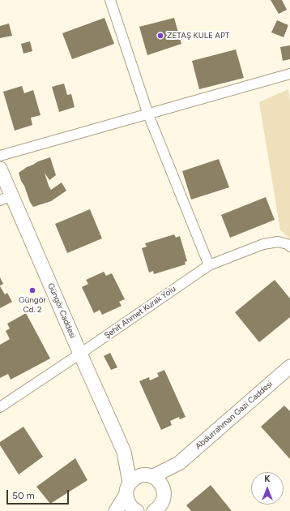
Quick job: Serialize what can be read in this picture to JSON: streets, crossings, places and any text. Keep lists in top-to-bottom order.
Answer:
{
  "streets": {
    "main road": ["Güngör Caddesi", "Abdurrahman Gazi Caddesi"],
    "street": ["Şehit Ahmet Kurak Yolu"]
  },
  "crossings": [
    ["Güngör Caddesi", "Şehit Ahmet Kurak Yolu"],
    ["Güngör Caddesi", "Abdurrahman Gazi Caddesi"]
  ],
  "places": ["ZETAŞ KULE APT", "Güngör Cd. 2"],
  "scale_bar": "50 m",
  "north": "top"
}
